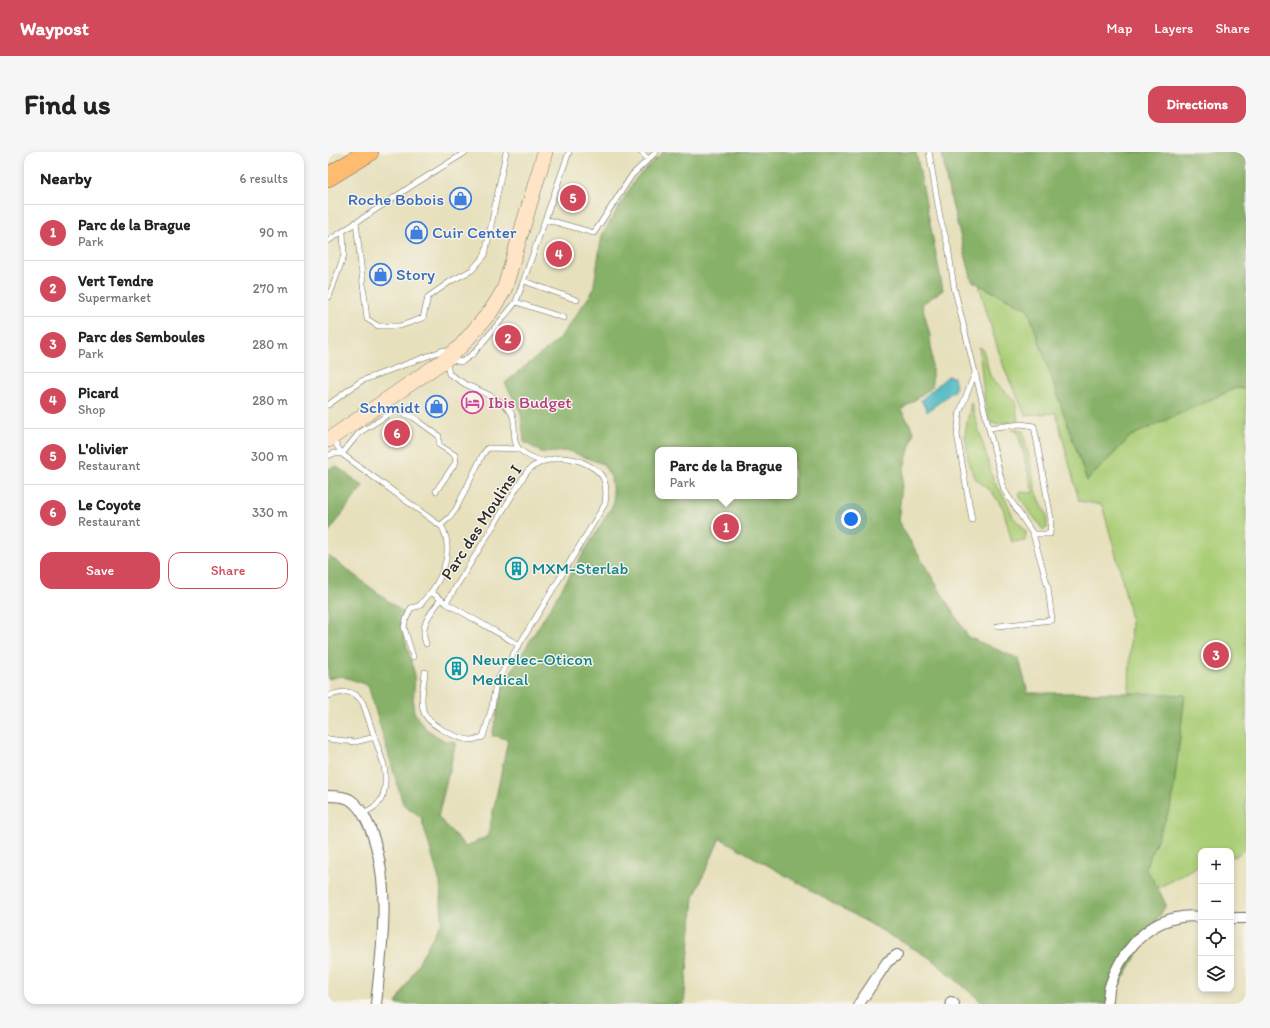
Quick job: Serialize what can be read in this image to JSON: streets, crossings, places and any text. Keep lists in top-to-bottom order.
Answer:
{
  "streets": {
    "lane": ["Parc des Moulins I"]
  },
  "places": {
    "shop": [
      "Roche Bobois",
      "Cuir Center",
      "Story",
      "Schmidt"
    ],
    "hotel": ["Ibis Budget"],
    "building": ["MXM-Sterlab", "Neurelec-Oticon Medical"]
  },
  "page": {
    "header": "Waypost",
    "nav": ["Map", "Layers", "Share"],
    "buttons": [
      "Directions",
      ["Save", "Share"]
    ],
    "title": "Find us",
    "heading": ["Nearby", "6 results"],
    "pins": [
      "5",
      "4",
      "2",
      "6",
      "1",
      "3"
    ],
    "list": [
      {
        "mark": "1",
        "name": "Parc de la Brague",
        "note": "Park",
        "value": "90 m"
      },
      {
        "mark": "2",
        "name": "Vert Tendre",
        "note": "Supermarket",
        "value": "270 m"
      },
      {
        "mark": "3",
        "name": "Parc des Semboules",
        "note": "Park",
        "value": "280 m"
      },
      {
        "mark": "4",
        "name": "Picard",
        "note": "Shop",
        "value": "280 m"
      },
      {
        "mark": "5",
        "name": "L'olivier",
        "note": "Restaurant",
        "value": "300 m"
      },
      {
        "mark": "6",
        "name": "Le Coyote",
        "note": "Restaurant",
        "value": "330 m"
      }
    ],
    "popup": ["Parc de la Brague", "Park"],
    "map_buttons": ["+", "−"]
  }
}
